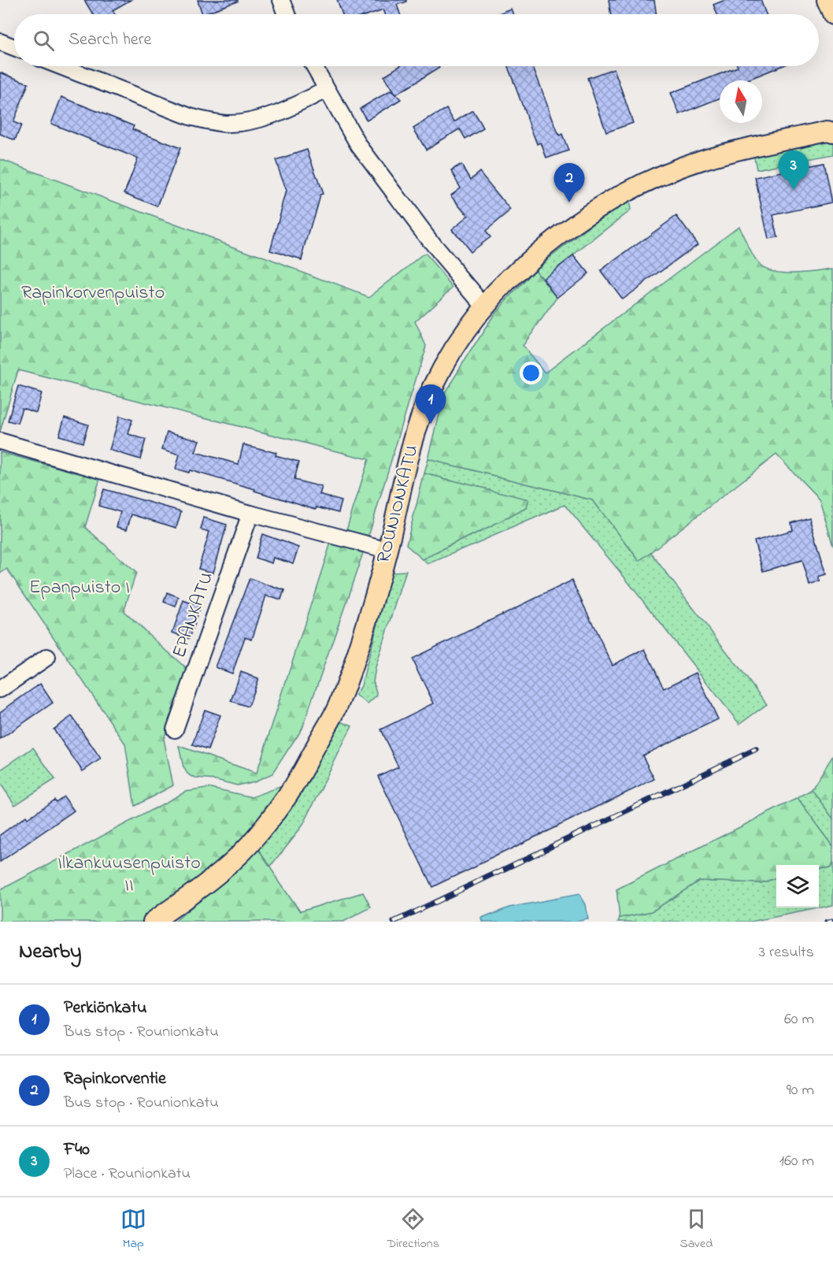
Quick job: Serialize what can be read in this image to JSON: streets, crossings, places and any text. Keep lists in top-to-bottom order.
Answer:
{
  "streets": {
    "main road": ["ROUNIONKATU"],
    "street": ["EPANKATU"]
  },
  "parks": ["Rapinkorvenpuisto", "Epanpuisto I", "Ilkankuusenpuisto II"],
  "north": "top",
  "page": {
    "search": "Search here",
    "pins": ["3", "2", "1"],
    "heading": ["Nearby", "3 results"],
    "list": [
      {
        "mark": "1",
        "name": "Perkiönkatu",
        "note": "Bus stop · Rounionkatu",
        "value": "60 m"
      },
      {
        "mark": "2",
        "name": "Rapinkorventie",
        "note": "Bus stop · Rounionkatu",
        "value": "90 m"
      },
      {
        "mark": "3",
        "name": "F40",
        "note": "Place · Rounionkatu",
        "value": "160 m"
      }
    ],
    "nav": ["Map", "Directions", "Saved"]
  }
}
